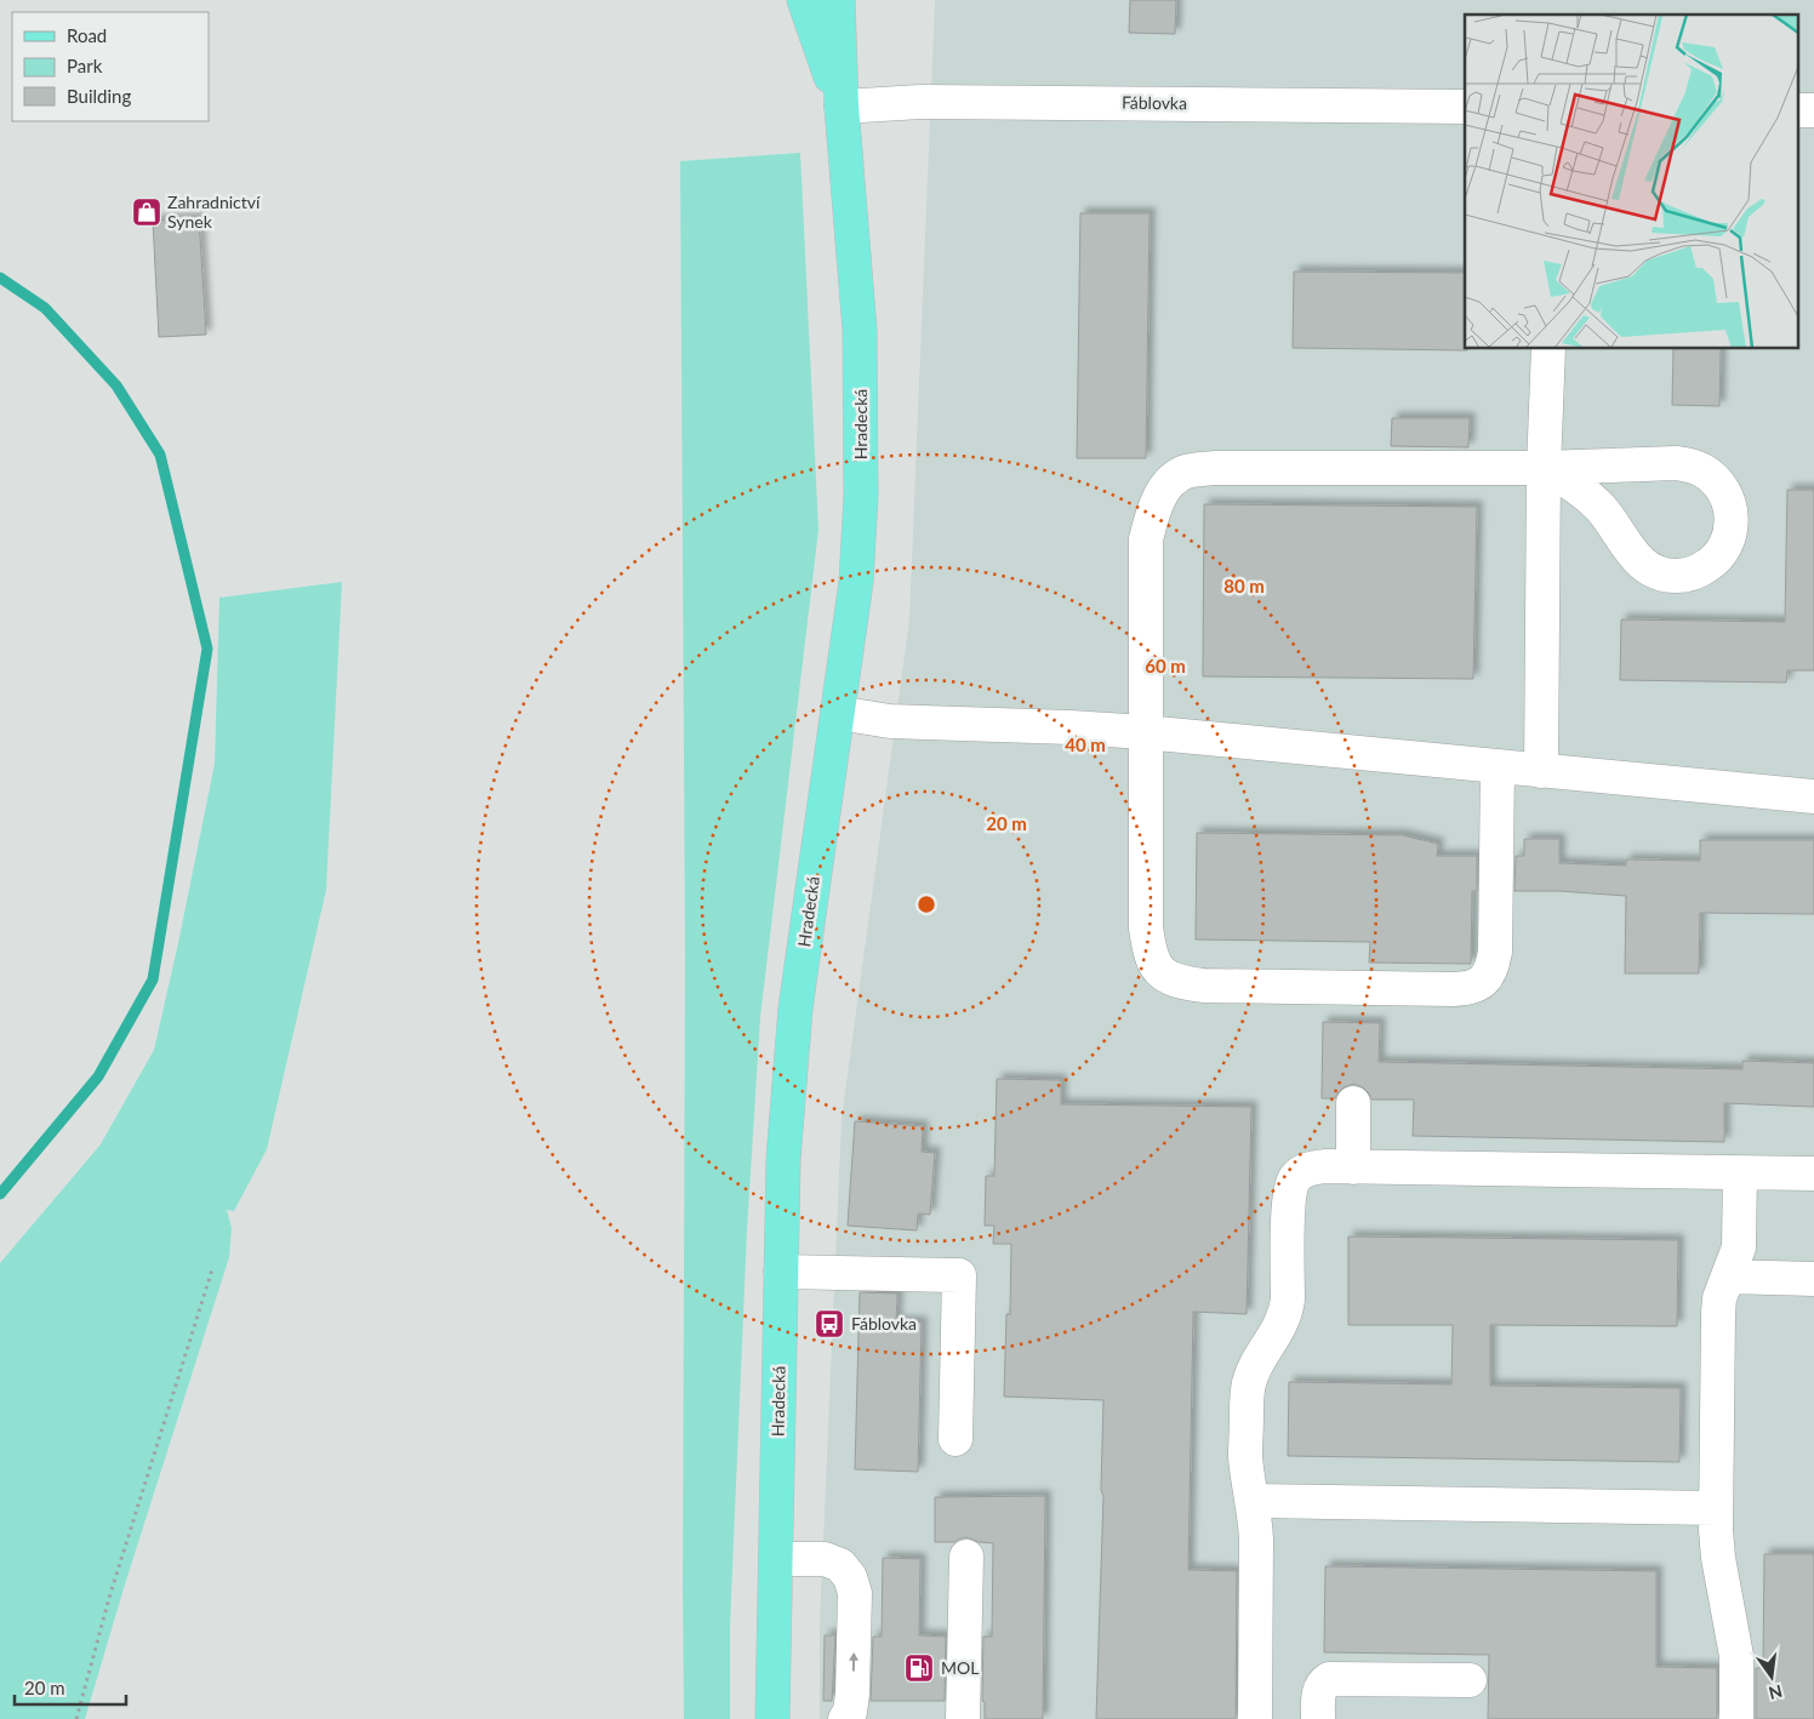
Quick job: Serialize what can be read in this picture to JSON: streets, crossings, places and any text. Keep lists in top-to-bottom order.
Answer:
{
  "streets": {
    "main road": ["Hradecká"],
    "street": ["Fáblovka"]
  },
  "crossings": [
    ["Fáblovka", "Hradecká"]
  ],
  "places": {
    "shop": ["Zahradnictví Synek"],
    "bus stop": ["Fáblovka"],
    "fuel station": ["MOL"]
  },
  "legend": ["Road", "Park", "Building"],
  "scale_bar": "20 m",
  "north": "bottom",
  "rings": [
    "80 m",
    "60 m",
    "40 m",
    "20 m"
  ]
}
